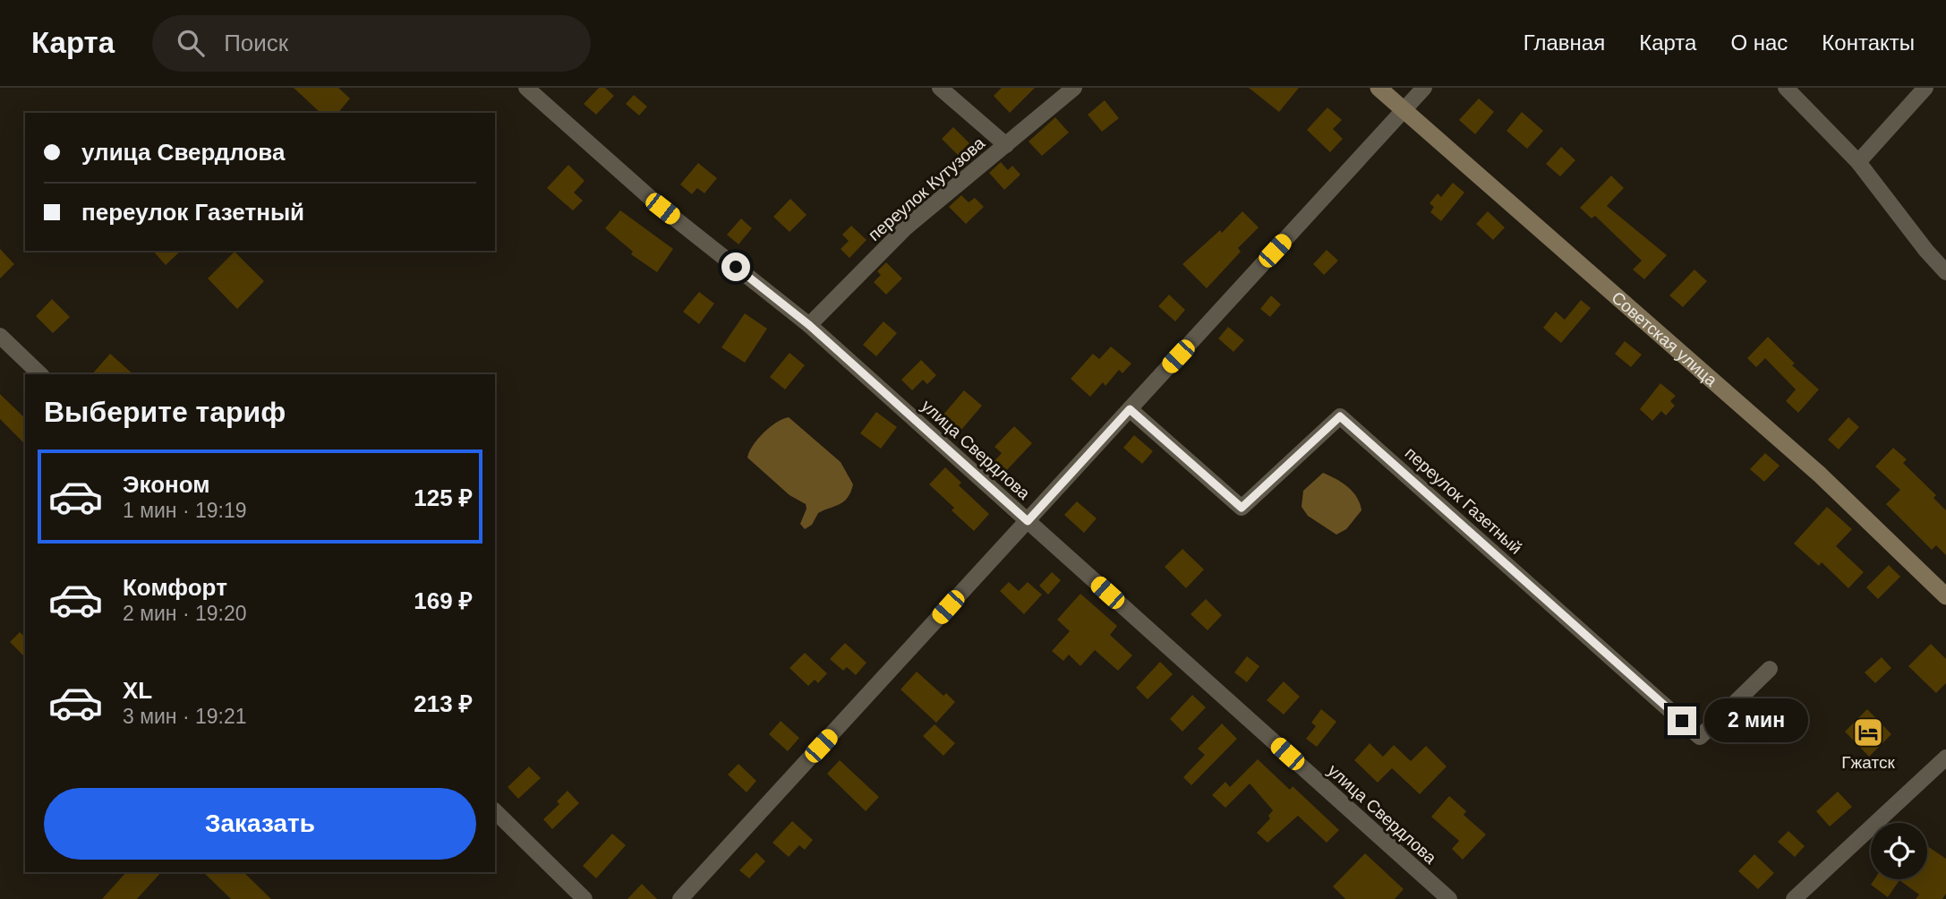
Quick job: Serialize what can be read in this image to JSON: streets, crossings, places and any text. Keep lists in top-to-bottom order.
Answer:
{
  "streets": {
    "main road": ["Советская улица"],
    "street": ["переулок Кутузова", "улица Свердлова", "переулок Газетный"]
  },
  "crossings": [
    ["переулок Кутузова", "улица Свердлова"]
  ],
  "places": {
    "hotel": ["Гжатск"]
  },
  "page": {
    "header": "Карта",
    "search": "Поиск",
    "nav": [
      "Главная",
      "Карта",
      "О нас",
      "Контакты"
    ],
    "banner": ["улица Свердлова", "переулок Газетный"],
    "heading": "Выберите тариф",
    "list": [
      {
        "name": "Эконом",
        "note": "1 мин · 19:19",
        "value": "125 ₽"
      },
      {
        "name": "Комфорт",
        "note": "2 мин · 19:20",
        "value": "169 ₽"
      },
      {
        "name": "XL",
        "note": "3 мин · 19:21",
        "value": "213 ₽"
      }
    ],
    "bubble": "2 мин",
    "buttons": "Заказать"
  }
}
